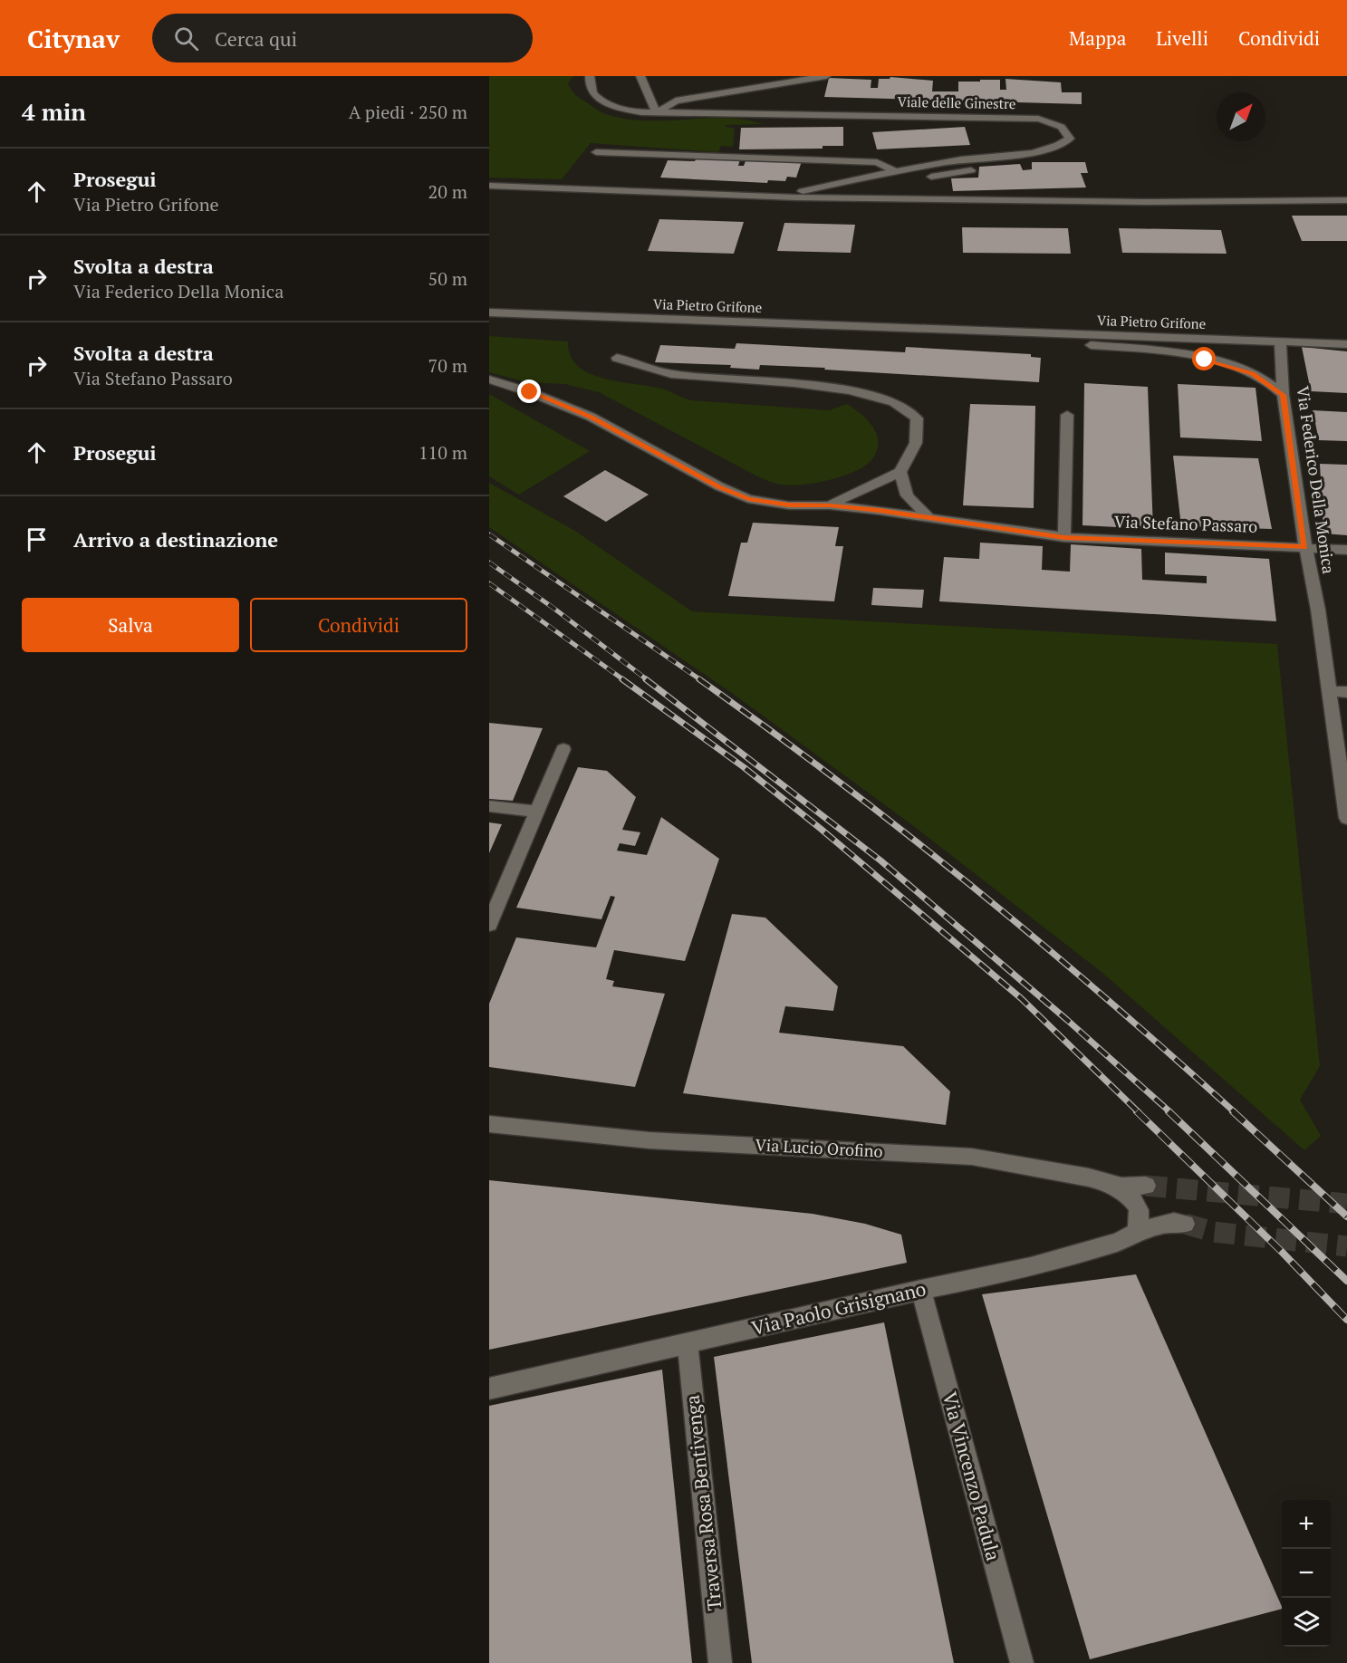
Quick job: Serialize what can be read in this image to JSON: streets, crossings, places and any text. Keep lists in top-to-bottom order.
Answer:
{
  "streets": {
    "street": [
      "Viale delle Ginestre",
      "Via Pietro Grifone",
      "Via Federico Della Monica",
      "Via Stefano Passaro",
      "Via Lucio Orofino",
      "Via Paolo Grisignano",
      "Via Vincenzo Padula",
      "Traversa Rosa Bentivenga"
    ]
  },
  "crossings": [
    ["Via Pietro Grifone", "Via Federico Della Monica"],
    ["Via Federico Della Monica", "Via Stefano Passaro"],
    ["Via Paolo Grisignano", "Via Vincenzo Padula"],
    ["Via Paolo Grisignano", "Traversa Rosa Bentivenga"]
  ],
  "north": "top right",
  "page": {
    "header": "Citynav",
    "search": "Cerca qui",
    "nav": ["Mappa", "Livelli", "Condividi"],
    "heading": ["4 min", "A piedi · 250 m"],
    "list": [
      ["Prosegui", "Via Pietro Grifone", "20 m"],
      ["Svolta a destra", "Via Federico Della Monica", "50 m"],
      ["Svolta a destra", "Via Stefano Passaro", "70 m"],
      ["Prosegui", "110 m"],
      "Arrivo a destinazione"
    ],
    "buttons": ["Salva", "Condividi"],
    "map_buttons": ["+", "−"]
  }
}
